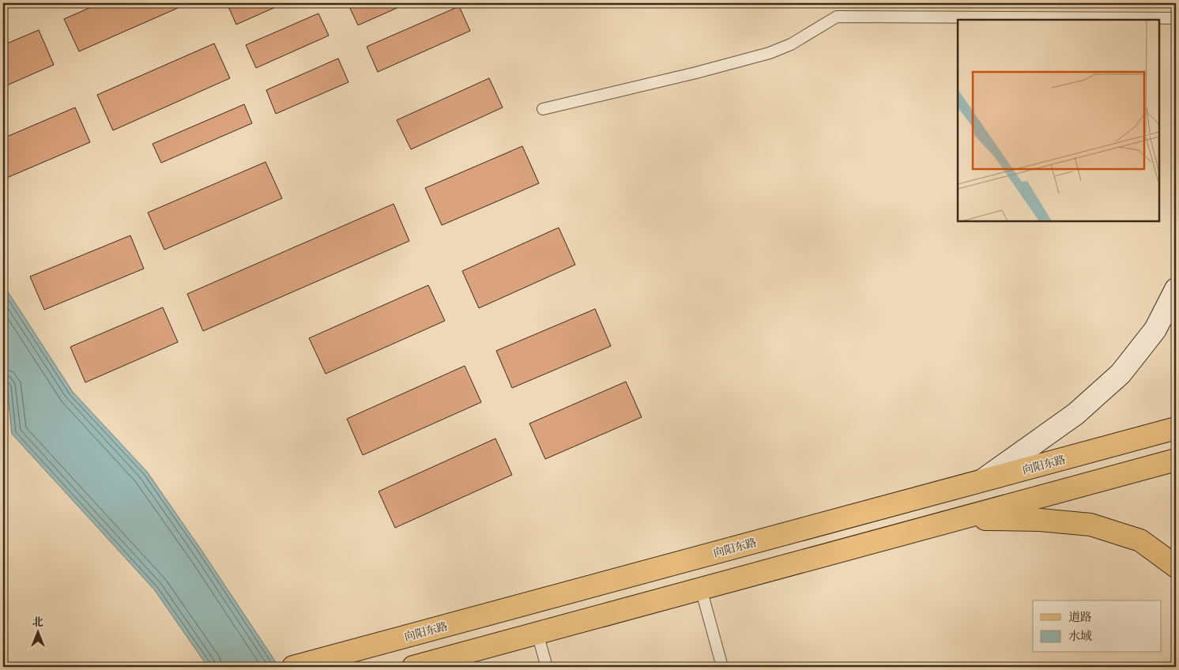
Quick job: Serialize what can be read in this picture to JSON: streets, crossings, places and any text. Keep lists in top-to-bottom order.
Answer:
{
  "streets": {
    "main road": ["向阳东路"]
  },
  "legend": ["道路", "水域"],
  "north": "top"
}
